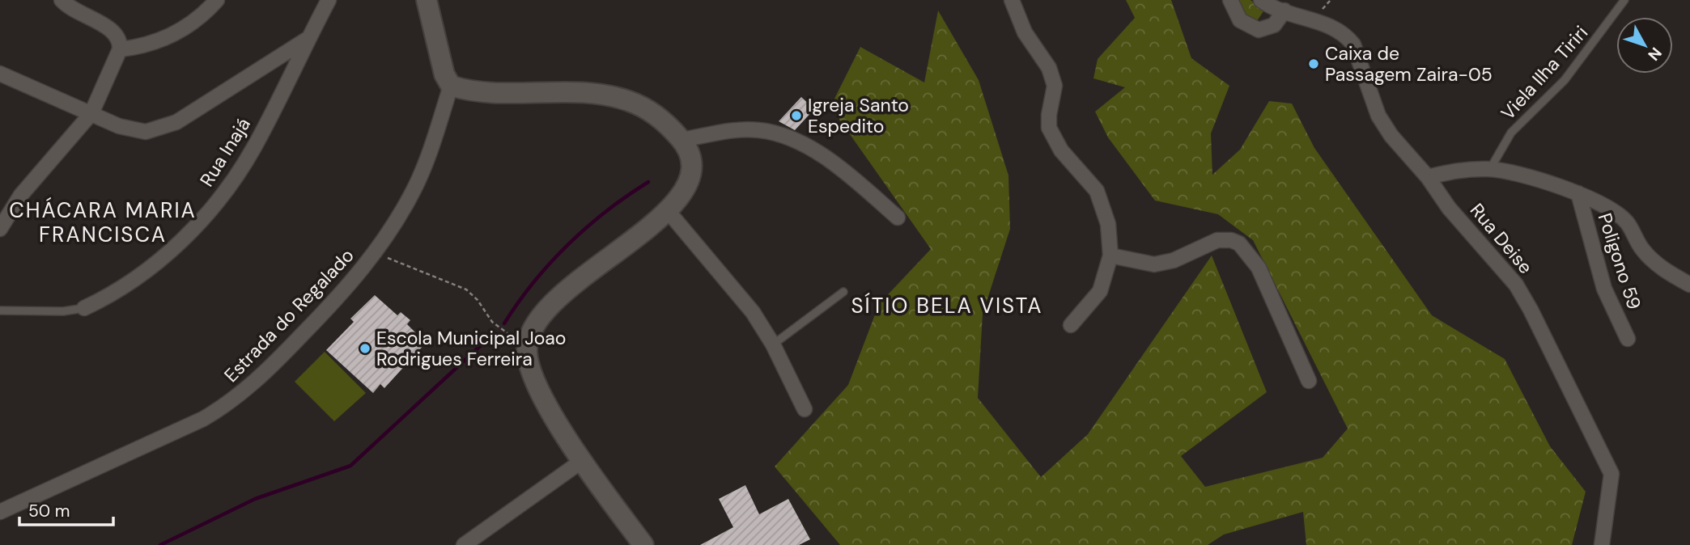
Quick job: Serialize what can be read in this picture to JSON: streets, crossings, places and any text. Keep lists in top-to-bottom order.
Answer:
{
  "streets": {
    "street": [
      "Rua Inajá",
      "Rua Deise",
      "Poligono 59",
      "Estrada do Regalado"
    ],
    "lane": ["Viela Ilha Tiriri"]
  },
  "districts": ["CHÁCARA MARIA FRANCISCA", "SÍTIO BELA VISTA"],
  "places": ["Caixa de Passagem Zaira-05", "Igreja Santo Espedito", "Escola Municipal Joao Rodrigues Ferreira"],
  "scale_bar": "50 m",
  "north": "bottom right"
}
